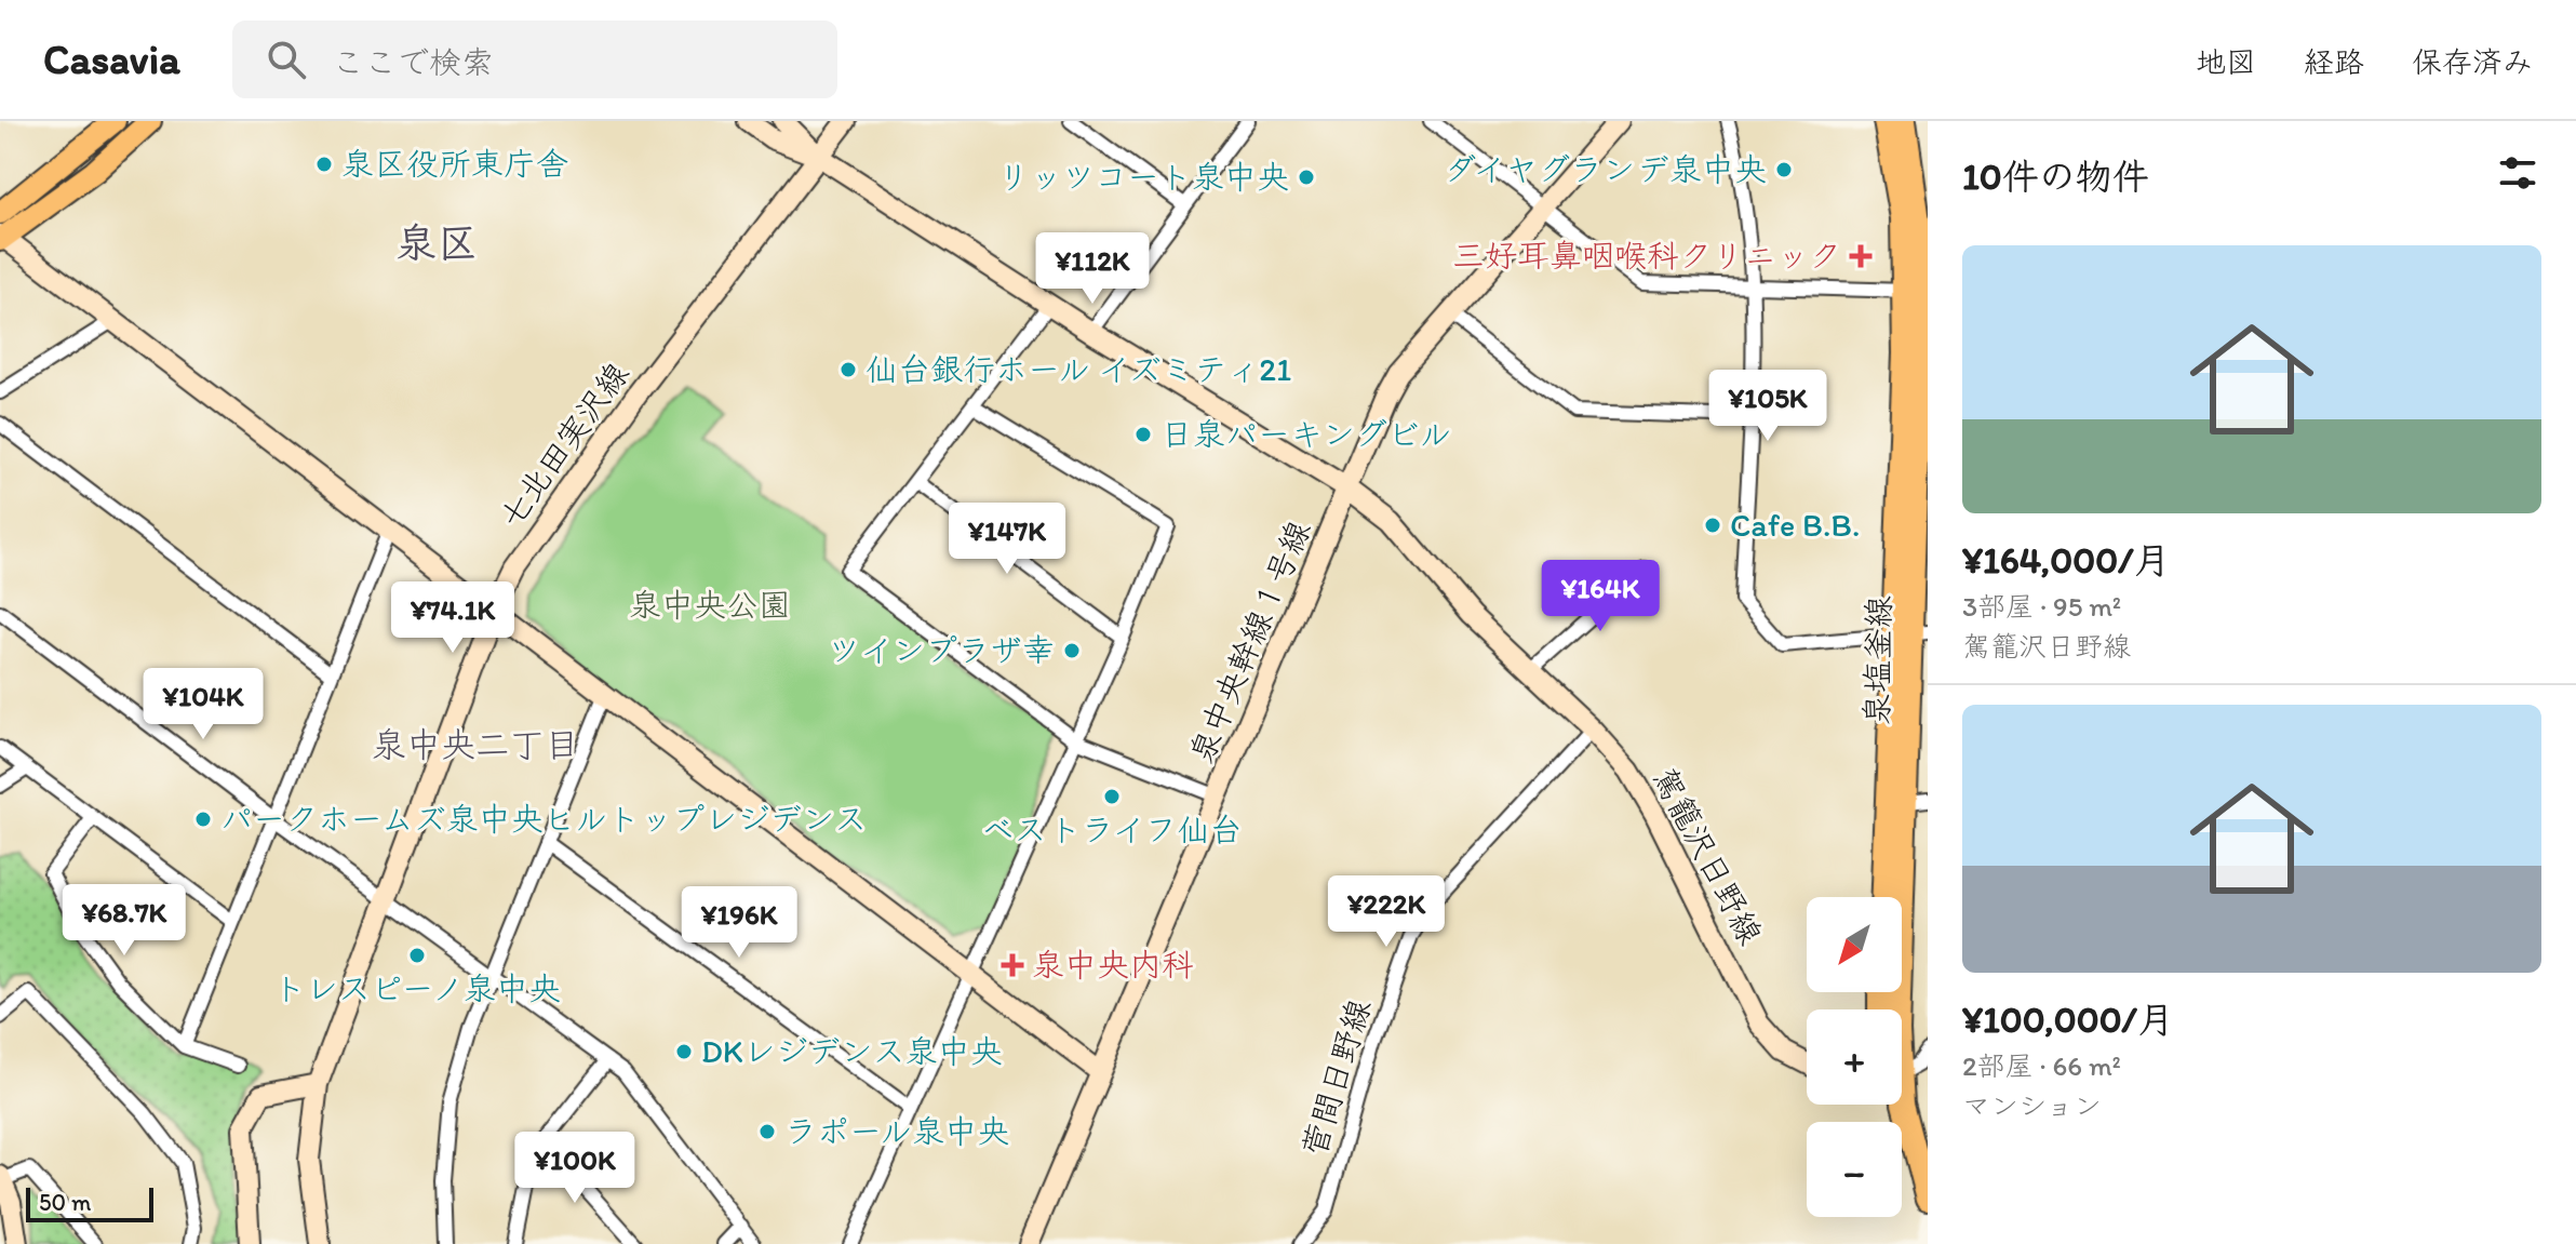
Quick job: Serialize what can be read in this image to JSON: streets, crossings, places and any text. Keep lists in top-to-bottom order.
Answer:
{
  "streets": {
    "main road": ["泉塩釜線"],
    "street": [
      "七北田実沢線",
      "泉中央幹線１号線",
      "駕籠沢日野線",
      "菅間日野線"
    ]
  },
  "crossings": [
    ["七北田実沢線", "駕籠沢日野線"],
    ["泉中央幹線１号線", "駕籠沢日野線"],
    ["駕籠沢日野線", "菅間日野線"]
  ],
  "districts": ["泉区", "泉中央二丁目"],
  "parks": ["泉中央公園"],
  "places": {
    "other": [
      "泉区役所東庁舎",
      "ダイヤグランデ泉中央",
      "リッツコート泉中央",
      "仙台銀行ホール イズミティ21",
      "日泉パーキングビル",
      "Cafe B.B.",
      "ツインプラザ幸",
      "ベストライフ仙台",
      "パークホームズ泉中央ヒルトップレジデンス",
      "トレスピーノ泉中央",
      "DKレジデンス泉中央",
      "ラポール泉中央"
    ],
    "health": ["三好耳鼻咽喉科クリニック", "泉中央内科"]
  },
  "scale_bar": "50 m",
  "north": "bottom left",
  "page": {
    "header": "Casavia",
    "search": "ここで検索",
    "nav": ["地図", "経路", "保存済み"],
    "heading": "10件の物件",
    "list": [
      {
        "name": "¥164,000/月",
        "note": "3部屋 · 95 m² · 駕籠沢日野線"
      },
      {
        "name": "¥100,000/月",
        "note": "2部屋 · 66 m² · マンション"
      }
    ],
    "price": [
      "¥112K",
      "¥105K",
      "¥147K",
      "¥164K",
      "¥74.1K",
      "¥104K",
      "¥222K",
      "¥68.7K",
      "¥196K",
      "¥100K"
    ],
    "map_buttons": ["+", "−"],
    "scale": "50 m"
  }
}
